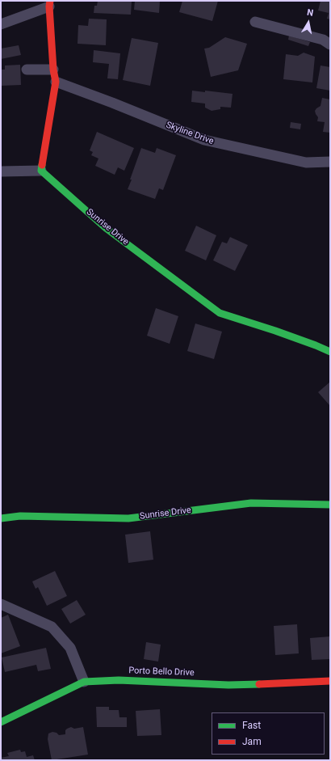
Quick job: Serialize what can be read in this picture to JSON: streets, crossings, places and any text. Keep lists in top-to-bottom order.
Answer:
{
  "streets": {
    "street": ["Skyline Drive", "Sunrise Drive", "Porto Bello Drive"]
  },
  "legend": ["Fast", "Jam"],
  "north": "top"
}
